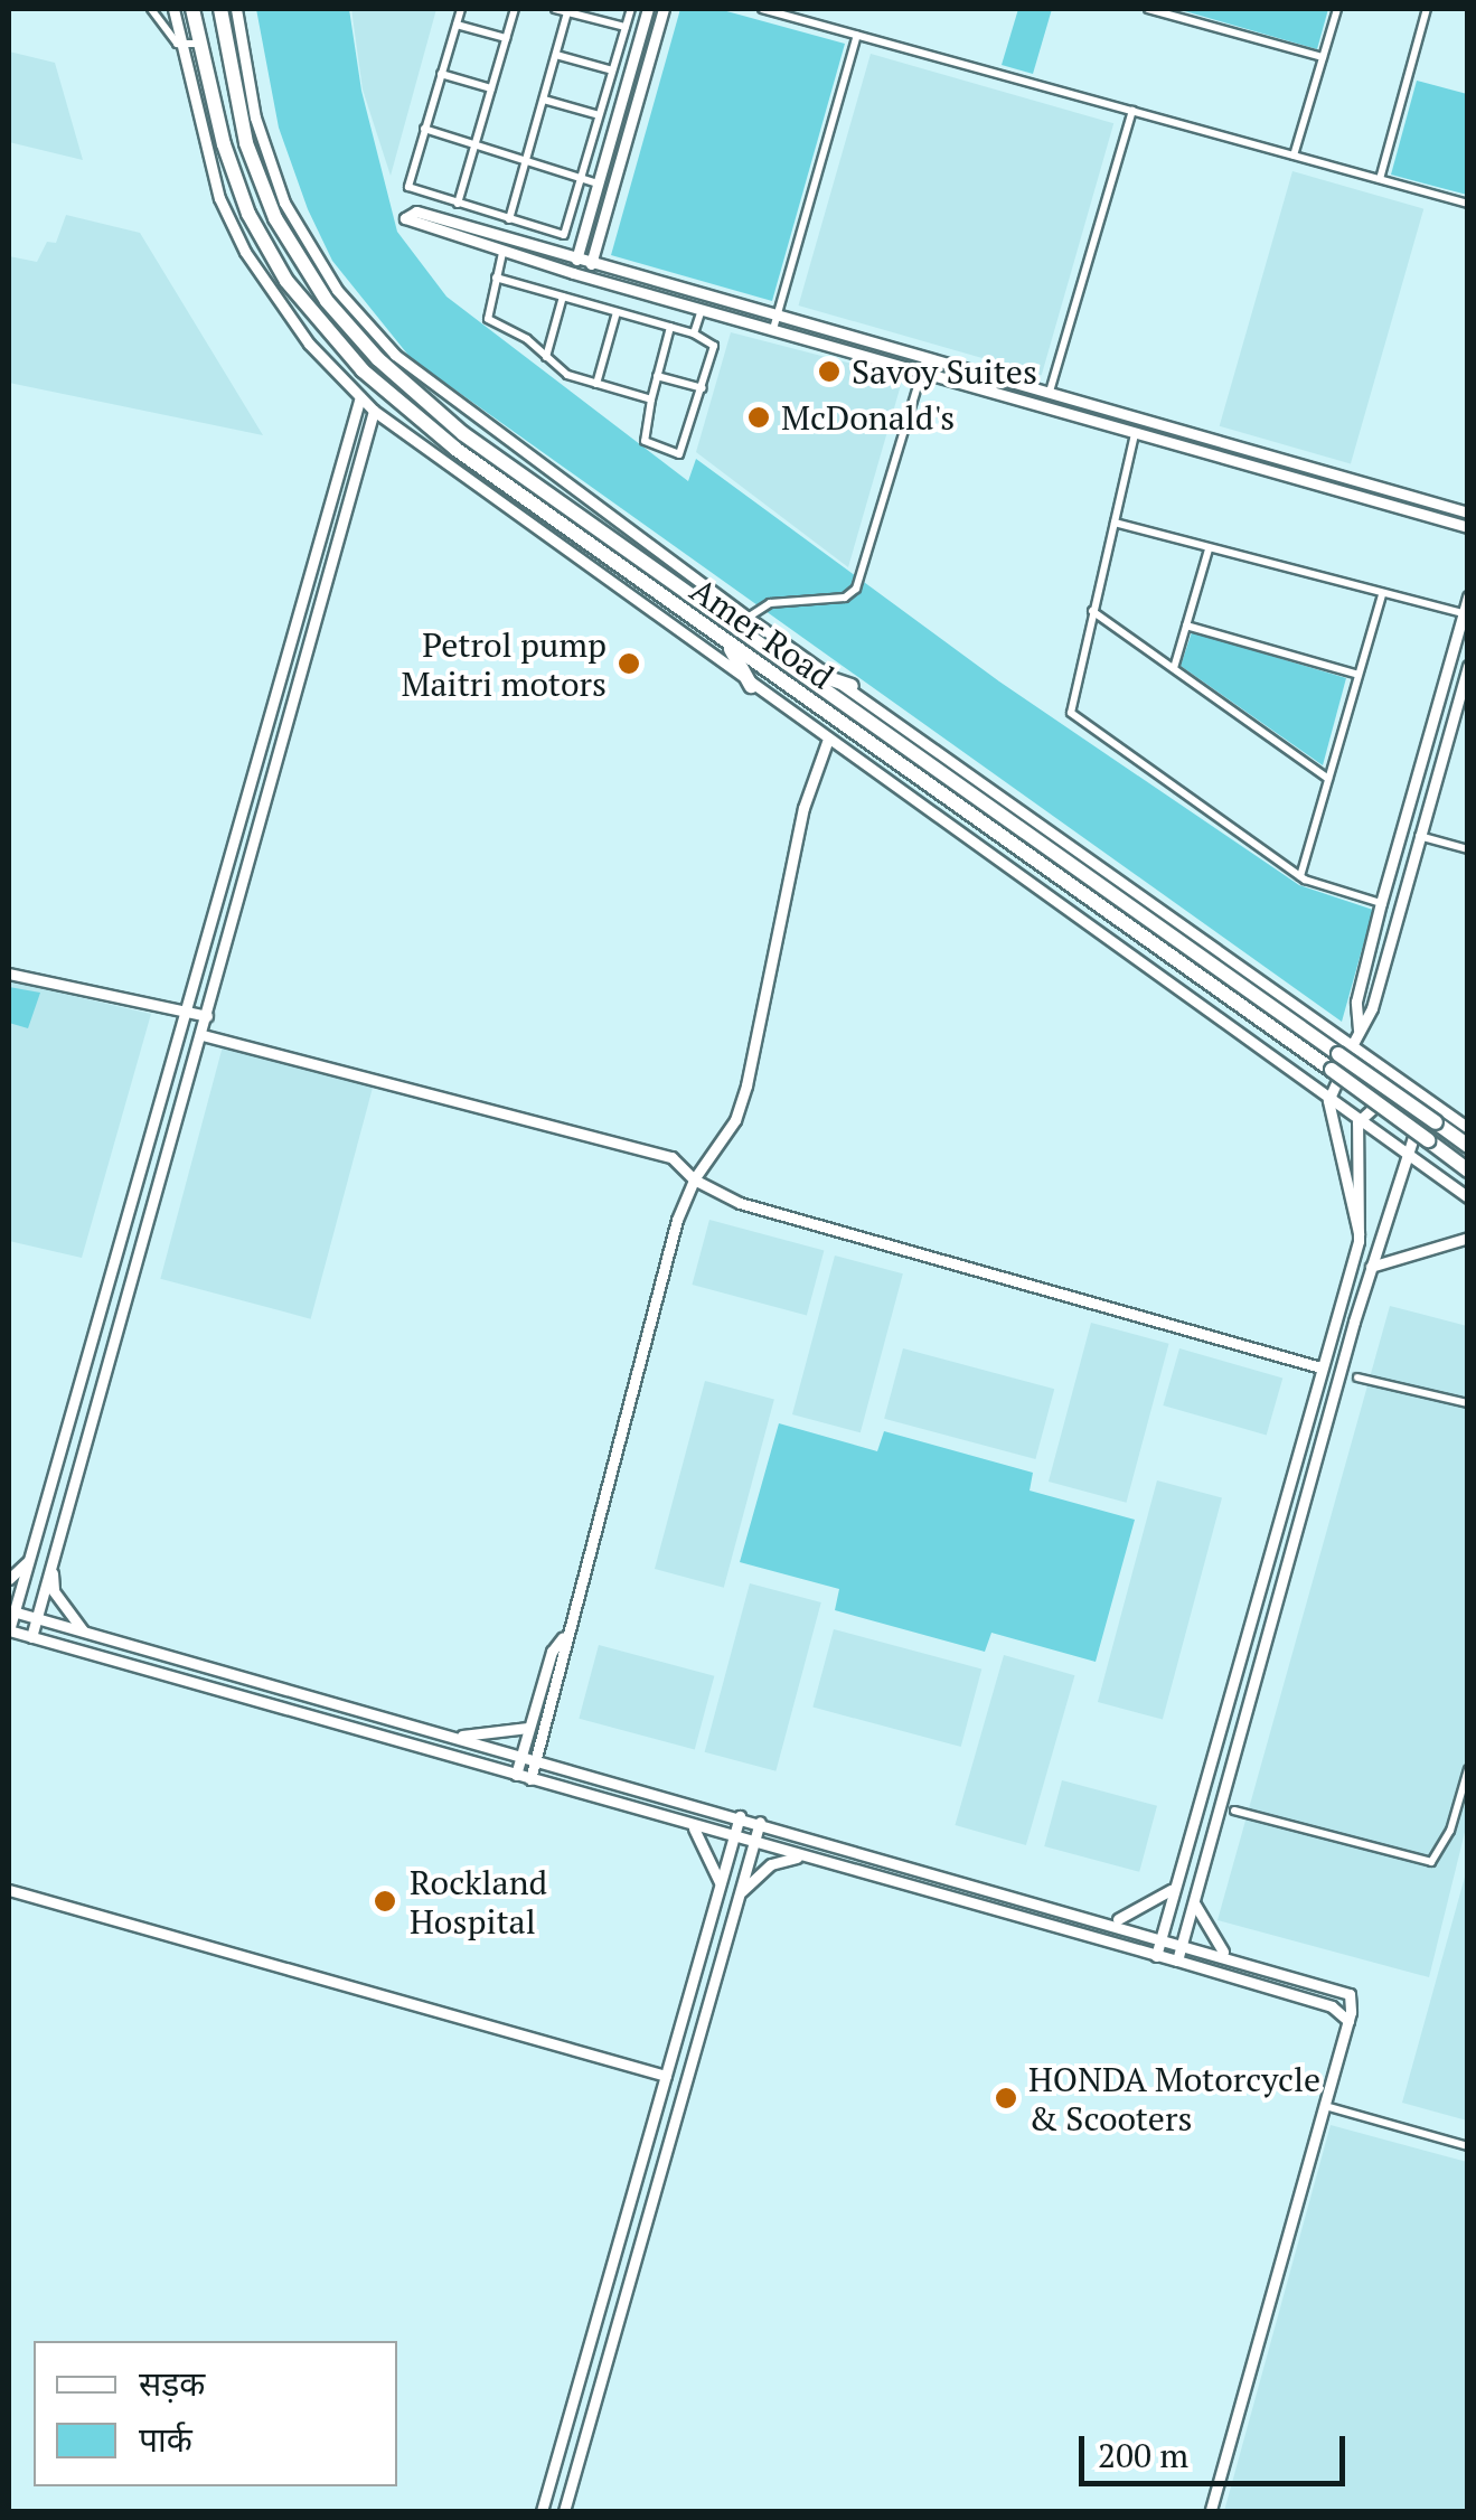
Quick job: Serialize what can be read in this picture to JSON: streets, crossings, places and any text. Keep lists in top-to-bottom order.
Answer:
{
  "streets": {
    "highway": ["Amer Road"]
  },
  "places": [
    "Savoy Suites",
    "McDonald's",
    "Petrol pump Maitri motors",
    "Rockland Hospital",
    "HONDA Motorcycle & Scooters"
  ],
  "legend": ["सड़क", "पार्क"],
  "scale_bar": "200 m"
}
